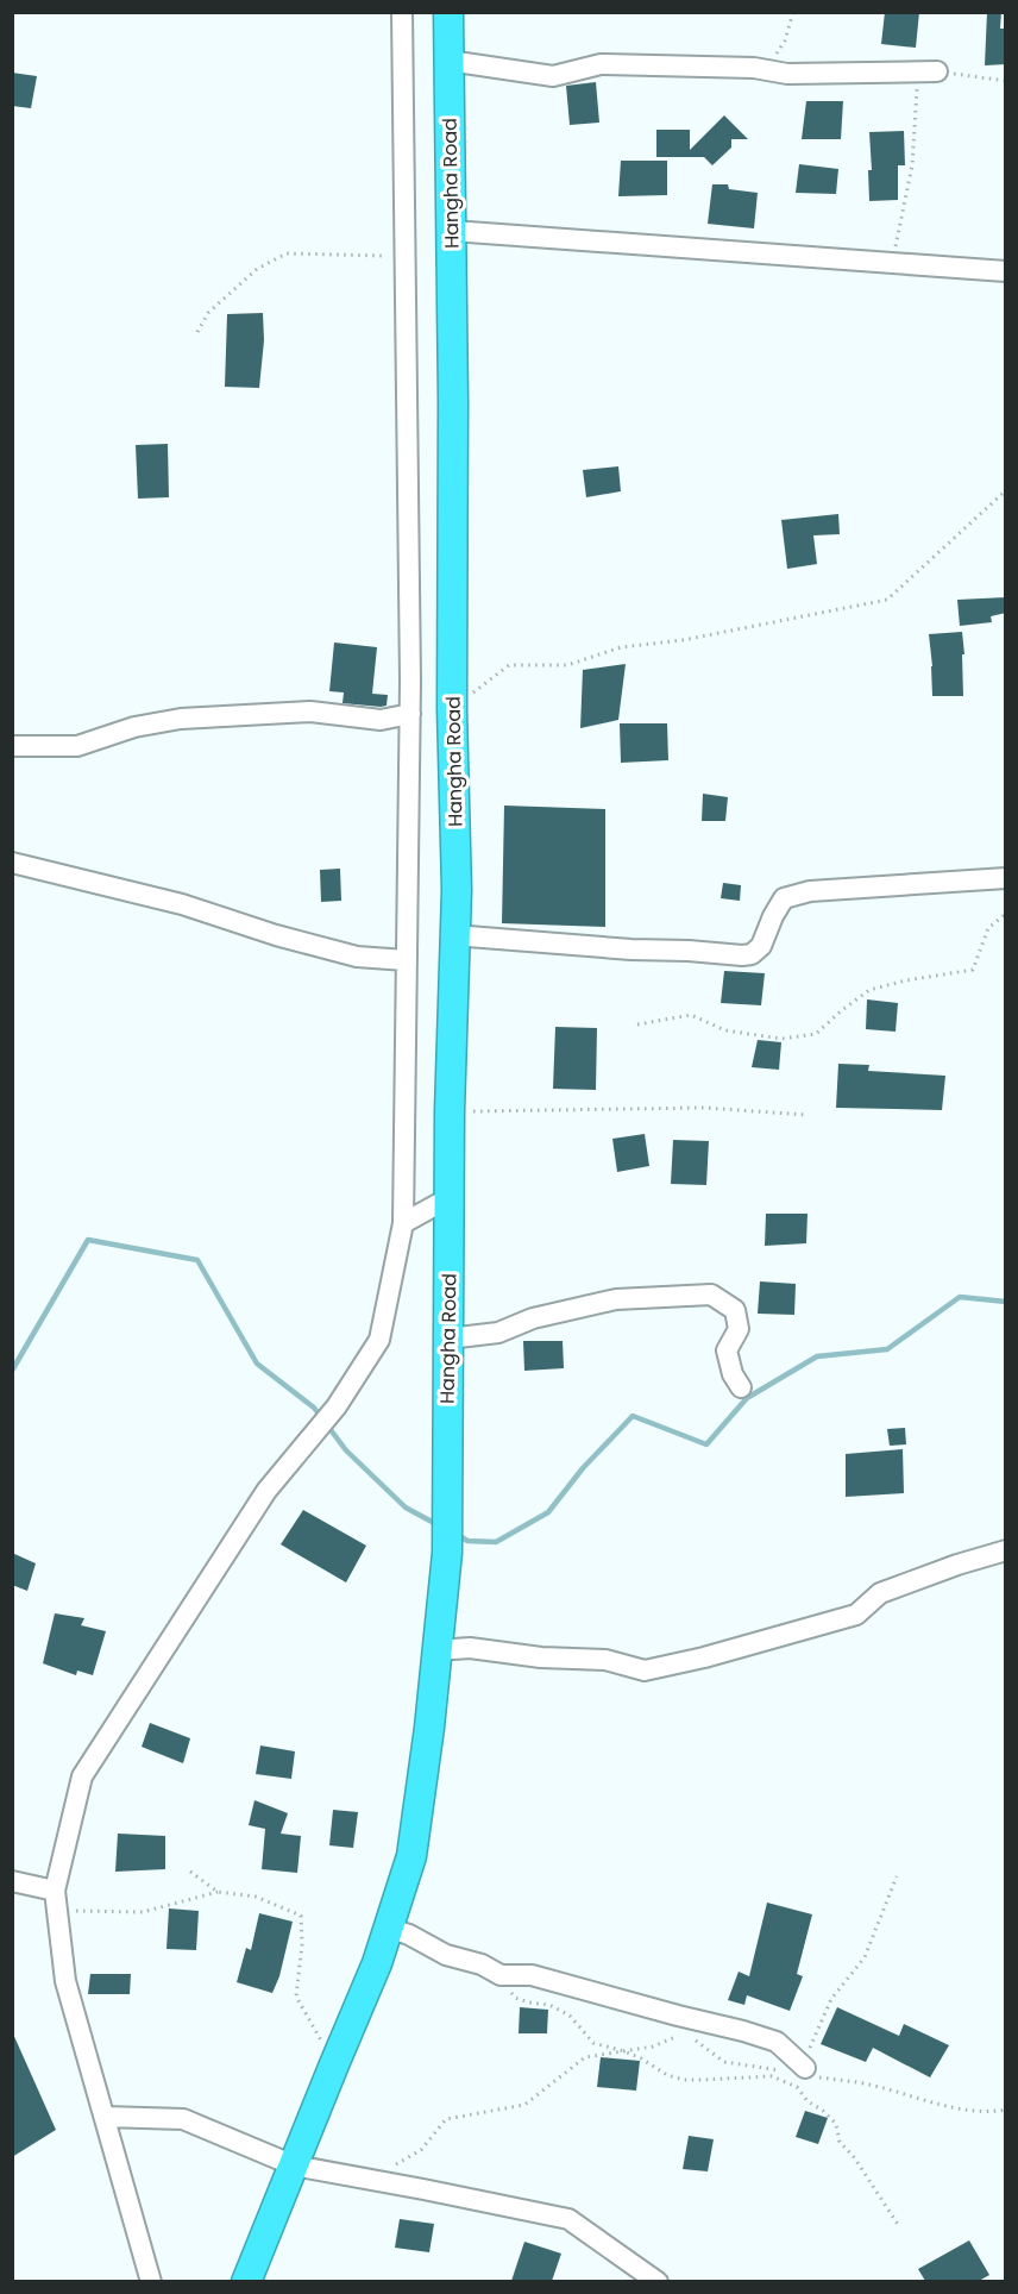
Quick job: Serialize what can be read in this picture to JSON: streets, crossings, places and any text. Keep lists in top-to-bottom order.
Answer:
{
  "streets": {
    "highway": ["Hangha Road"]
  }
}
